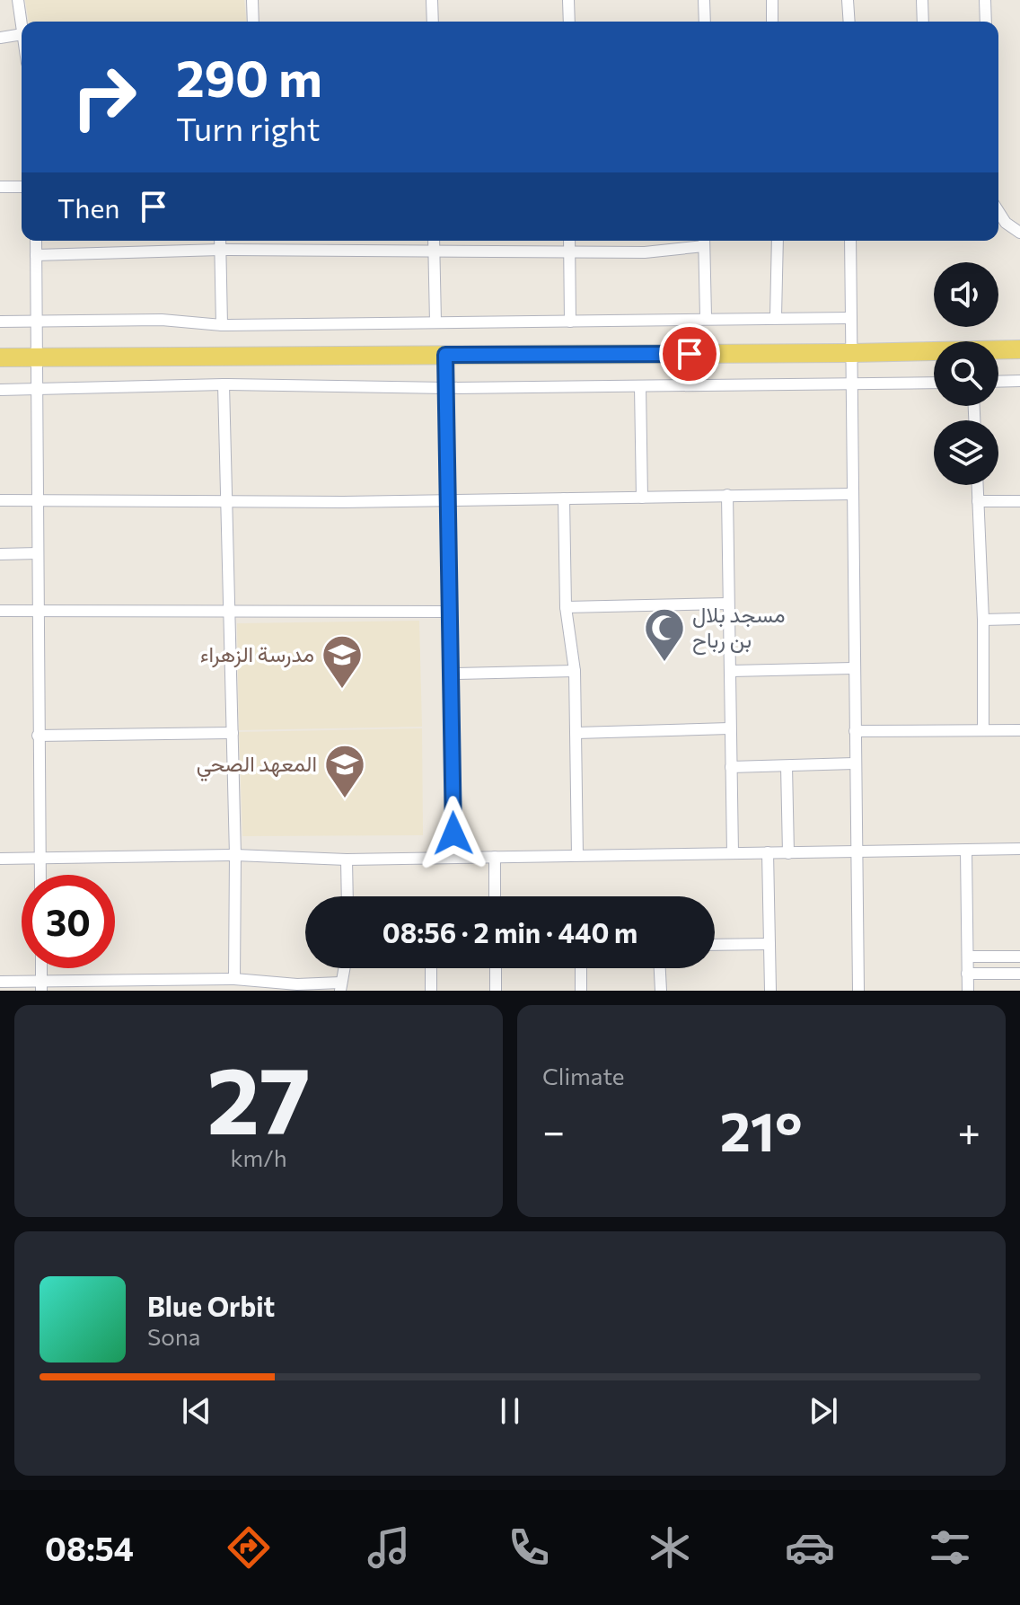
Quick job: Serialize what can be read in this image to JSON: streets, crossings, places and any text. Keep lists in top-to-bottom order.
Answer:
{
  "places": {
    "mosque": ["مسجد بلال بن رباح"],
    "school or university": ["مدرسة الزهراء", "المعهد الصحي"]
  },
  "page": {
    "turn": ["290 m", "Turn right"],
    "then": "Then",
    "limit": "30",
    "trip": "08:56 · 2 min · 440 m",
    "tile": [
      ["27", "km/h"],
      "Climate"
    ],
    "heat": ["−", "21°", "+"],
    "song": ["Blue Orbit", "Sona"],
    "tabs": "08:54"
  }
}
